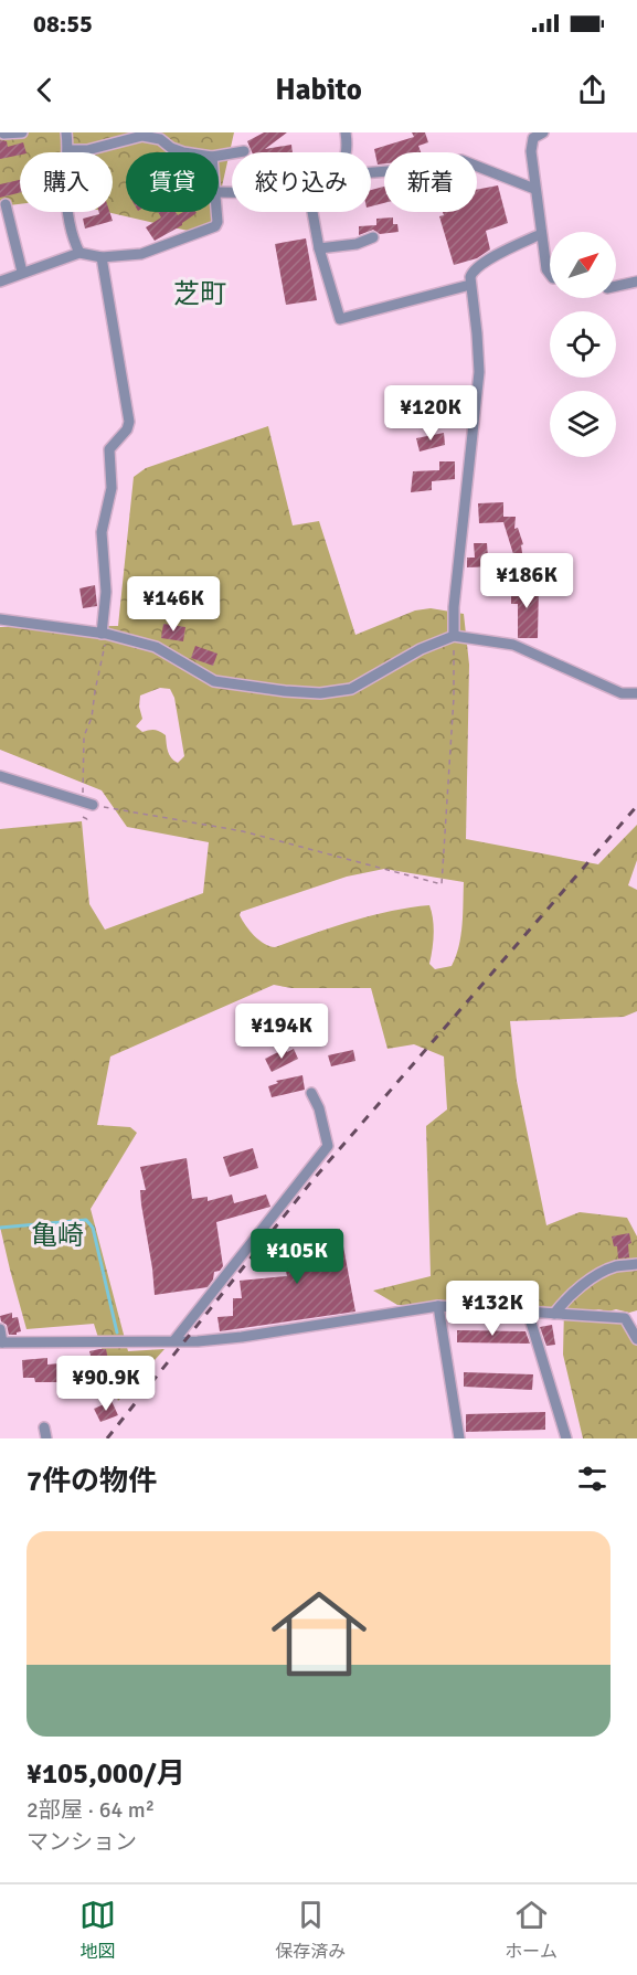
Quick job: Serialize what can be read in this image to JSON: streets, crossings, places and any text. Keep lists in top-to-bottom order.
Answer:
{
  "districts": ["芝町", "亀崎"],
  "north": "top right",
  "page": {
    "status": "08:55",
    "header": "Habito",
    "chip": [
      "購入",
      "賃貸",
      "絞り込み",
      "新着"
    ],
    "price": [
      "¥120K",
      "¥186K",
      "¥146K",
      "¥194K",
      "¥105K",
      "¥132K",
      "¥90.9K"
    ],
    "heading": "7件の物件",
    "list": [
      {
        "name": "¥105,000/月",
        "note": "2部屋 · 64 m² · マンション"
      }
    ],
    "tabs": ["地図", "保存済み", "ホーム"]
  }
}
